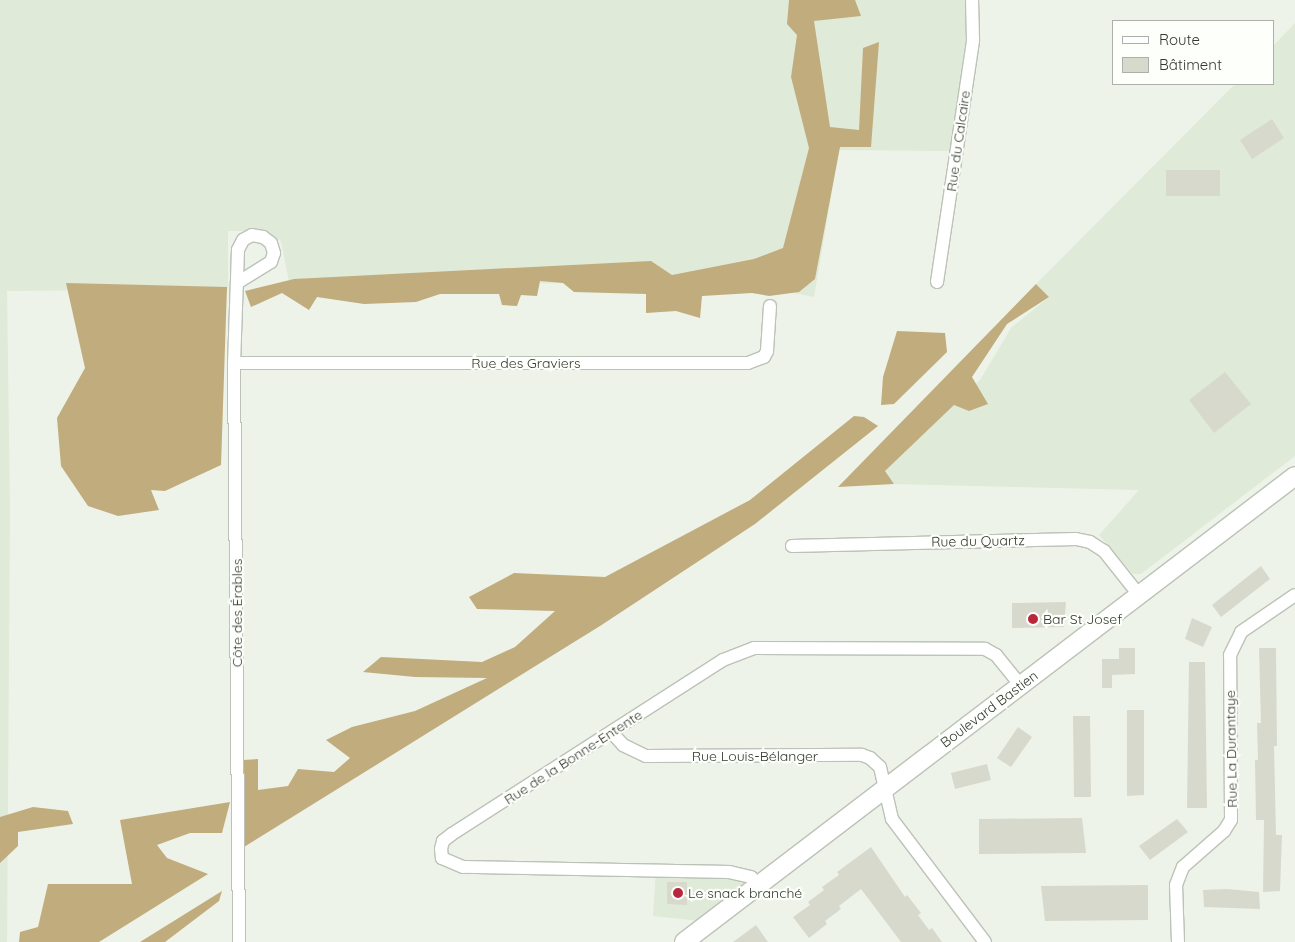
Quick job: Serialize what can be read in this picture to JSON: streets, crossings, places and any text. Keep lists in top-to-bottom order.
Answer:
{
  "streets": {
    "main road": ["Boulevard Bastien"],
    "street": [
      "Rue du Calcaire",
      "Rue des Graviers",
      "Rue du Quartz",
      "Côte des Érables",
      "Rue La Durantaye",
      "Rue Louis-Bélanger",
      "Rue de la Bonne-Entente"
    ]
  },
  "crossings": [
    ["Rue des Graviers", "Côte des Érables"],
    ["Rue du Quartz", "Boulevard Bastien"],
    ["Boulevard Bastien", "Rue Louis-Bélanger"],
    ["Boulevard Bastien", "Rue de la Bonne-Entente"],
    ["Rue Louis-Bélanger", "Rue de la Bonne-Entente"]
  ],
  "places": ["Bar St Josef", "Le snack branché"],
  "legend": ["Route", "Bâtiment"]
}
